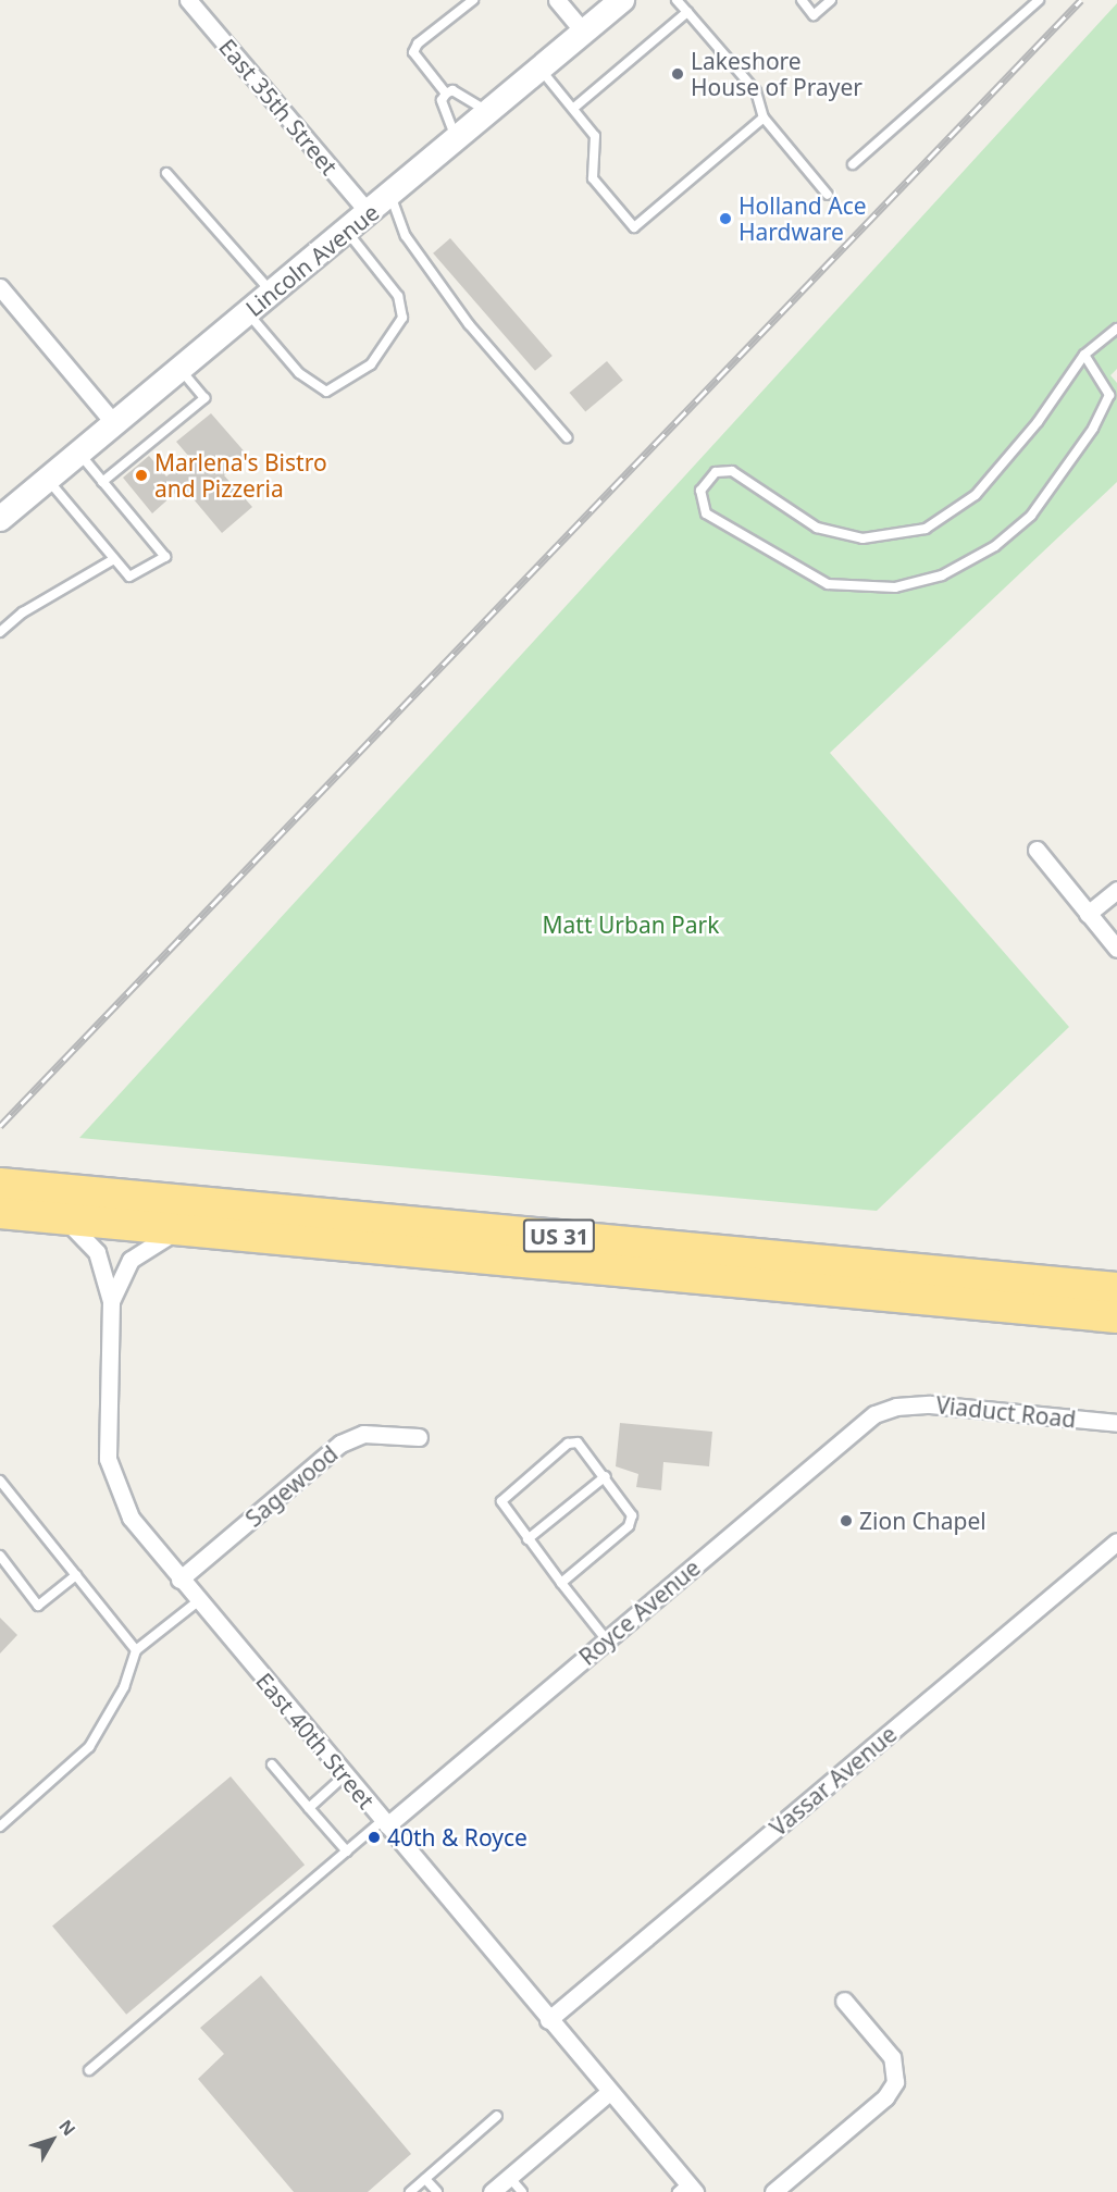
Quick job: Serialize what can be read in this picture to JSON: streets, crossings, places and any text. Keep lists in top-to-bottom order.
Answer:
{
  "streets": {
    "highway": ["US 31"],
    "main road": ["Lincoln Avenue"],
    "street": [
      "East 35th Street",
      "Viaduct Road",
      "Sagewood",
      "Royce Avenue",
      "East 40th Street",
      "Vassar Avenue"
    ]
  },
  "crossings": [
    ["East 35th Street", "Lincoln Avenue"],
    ["Viaduct Road", "Royce Avenue"],
    ["Sagewood", "East 40th Street"],
    ["Royce Avenue", "East 40th Street"],
    ["East 40th Street", "Vassar Avenue"]
  ],
  "parks": ["Matt Urban Park"],
  "places": [
    "Lakeshore House of Prayer",
    "Holland Ace Hardware",
    "Marlena's Bistro and Pizzeria",
    "Zion Chapel",
    "40th & Royce"
  ],
  "north": "top right"
}
